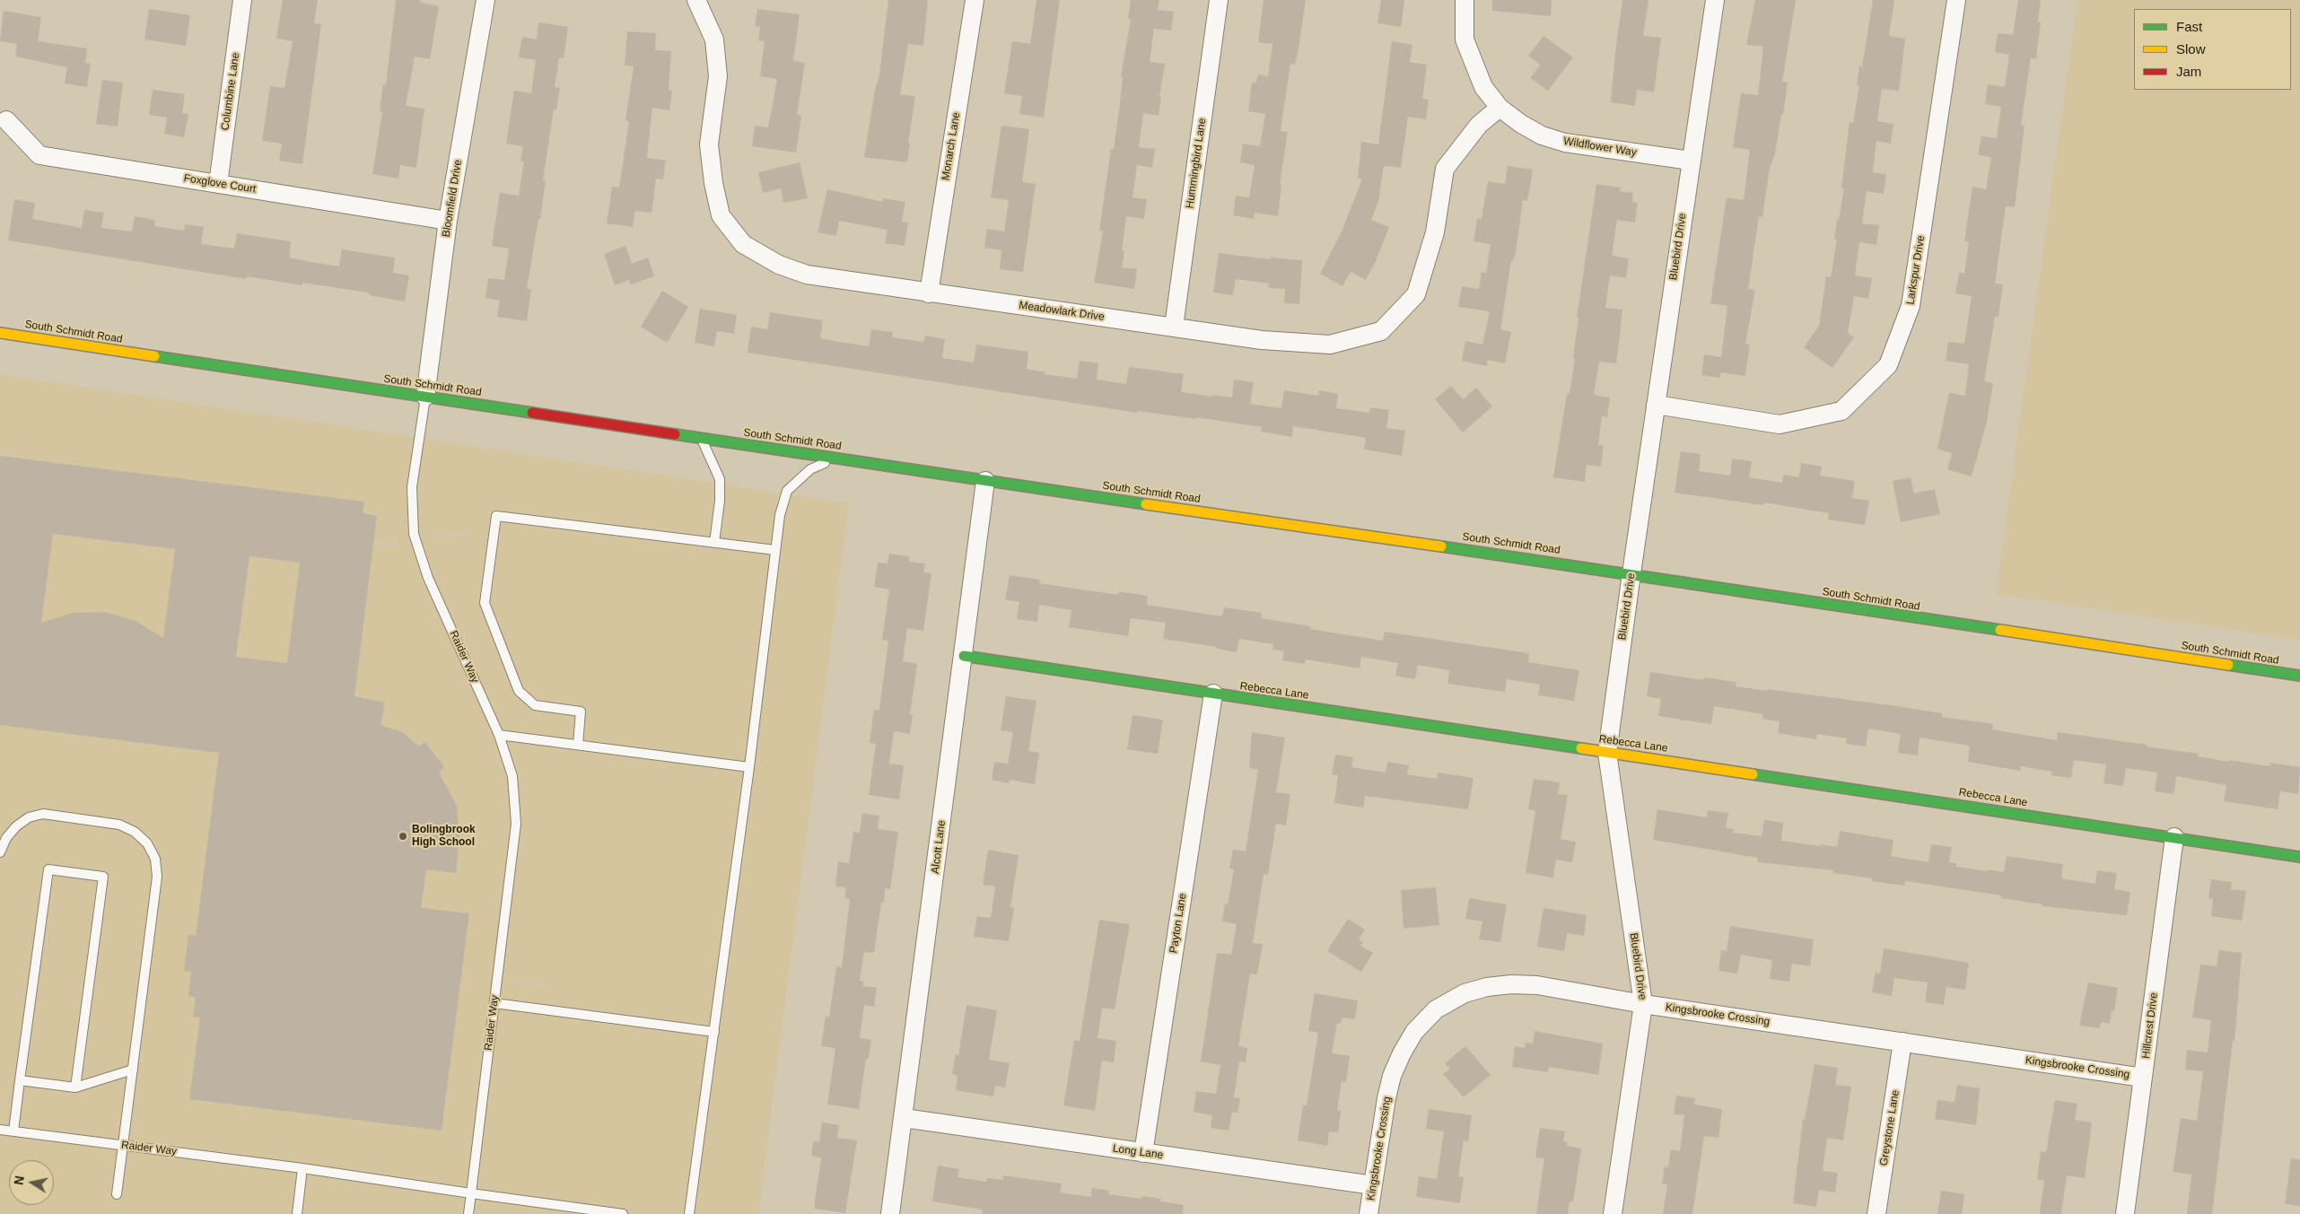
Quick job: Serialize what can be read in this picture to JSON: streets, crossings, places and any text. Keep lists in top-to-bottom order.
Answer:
{
  "streets": {
    "street": [
      "Columbine Lane",
      "Monarch Lane",
      "Wildflower Way",
      "Hummingbird Lane",
      "Foxglove Court",
      "Bloomfield Drive",
      "Bluebird Drive",
      "Larkspur Drive",
      "Meadowlark Drive",
      "South Schmidt Road",
      "Rebecca Lane",
      "Alcott Lane",
      "Payton Lane",
      "Kingsbrooke Crossing",
      "Hillcrest Drive",
      "Greystone Lane",
      "Long Lane"
    ],
    "lane": ["Raider Way"]
  },
  "crossings": [
    ["Columbine Lane", "Foxglove Court"],
    ["Monarch Lane", "Meadowlark Drive"],
    ["Wildflower Way", "Bluebird Drive"],
    ["Wildflower Way", "Meadowlark Drive"],
    ["Hummingbird Lane", "Meadowlark Drive"],
    ["Foxglove Court", "Bloomfield Drive"],
    ["Bloomfield Drive", "South Schmidt Road"],
    ["Bloomfield Drive", "Raider Way"],
    ["Bluebird Drive", "Larkspur Drive"],
    ["Bluebird Drive", "South Schmidt Road"],
    ["Bluebird Drive", "Rebecca Lane"],
    ["Bluebird Drive", "Kingsbrooke Crossing"],
    ["South Schmidt Road", "Raider Way"],
    ["South Schmidt Road", "Alcott Lane"],
    ["Rebecca Lane", "Alcott Lane"],
    ["Rebecca Lane", "Payton Lane"],
    ["Rebecca Lane", "Hillcrest Drive"],
    ["Alcott Lane", "Long Lane"],
    ["Payton Lane", "Long Lane"],
    ["Kingsbrooke Crossing", "Hillcrest Drive"],
    ["Kingsbrooke Crossing", "Greystone Lane"],
    ["Kingsbrooke Crossing", "Long Lane"]
  ],
  "places": ["Bolingbrook High School"],
  "legend": ["Fast", "Slow", "Jam"],
  "north": "left"
}
